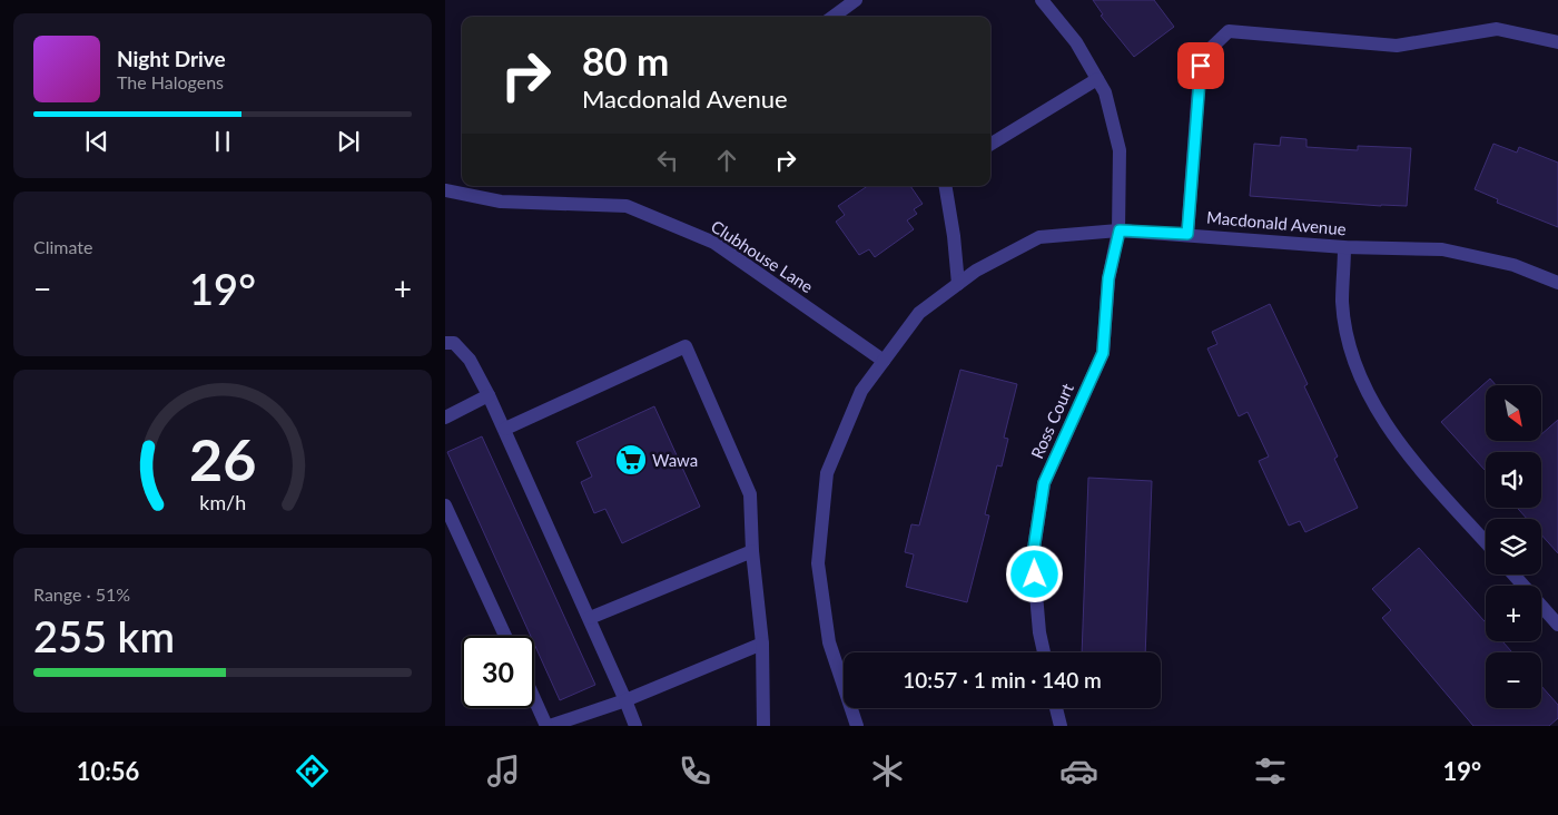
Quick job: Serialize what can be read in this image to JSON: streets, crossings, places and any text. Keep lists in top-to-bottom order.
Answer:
{
  "streets": {
    "street": ["Macdonald Avenue", "Clubhouse Lane", "Ross Court"]
  },
  "crossings": [
    ["Macdonald Avenue", "Clubhouse Lane"],
    ["Macdonald Avenue", "Ross Court"]
  ],
  "places": {
    "supermarket": ["Wawa"]
  },
  "north": "bottom right",
  "page": {
    "turn": ["80 m", "Macdonald Avenue"],
    "song": ["Night Drive", "The Halogens"],
    "tile": [
      "Climate",
      ["Range · 51%", "255 km"]
    ],
    "heat": ["−", "19°", "+"],
    "map_buttons": ["+", "−"],
    "limit": "30",
    "trip": "10:57 · 1 min · 140 m",
    "tabs": ["10:56", "19°"],
    "gauge": ["26", "km/h"]
  }
}
